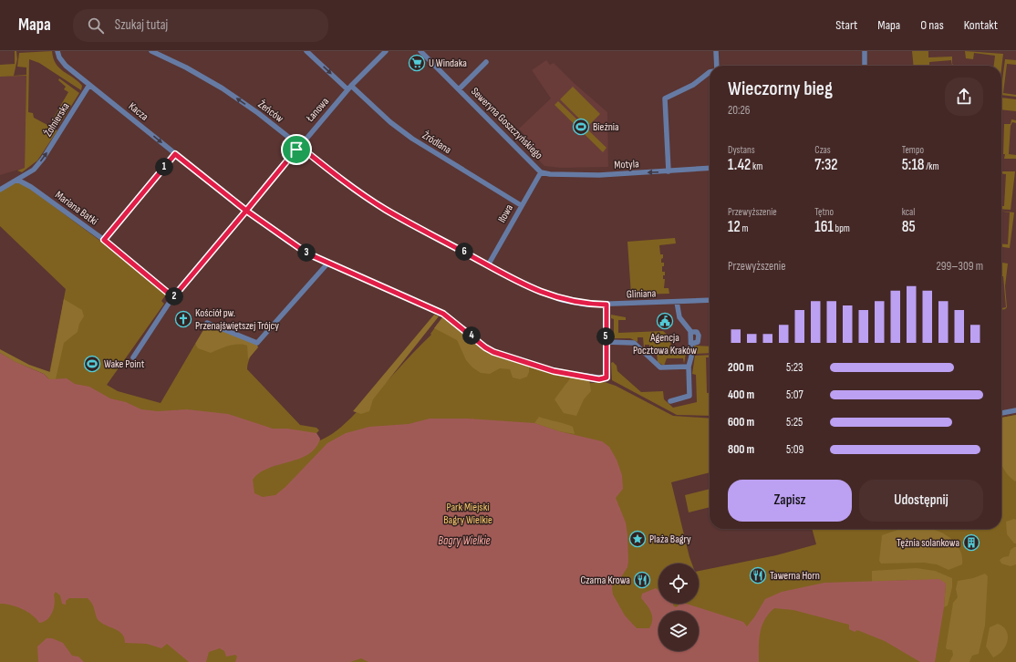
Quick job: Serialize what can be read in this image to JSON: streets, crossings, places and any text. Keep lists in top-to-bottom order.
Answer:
{
  "streets": {
    "street": [
      "Łanowa",
      "Kacza",
      "Żeńców",
      "Żołnierska",
      "Seweryna Goszczyńskiego",
      "Źródlana",
      "Motyla",
      "Mariana Batki",
      "Iłowa",
      "Gliniana"
    ]
  },
  "crossings": [
    ["Łanowa", "Kacza"],
    ["Łanowa", "Żeńców"],
    ["Łanowa", "Źródlana"],
    ["Łanowa", "Mariana Batki"],
    ["Kacza", "Żeńców"],
    ["Kacza", "Żołnierska"],
    ["Kacza", "Gliniana"],
    ["Żeńców", "Iłowa"],
    ["Żeńców", "Gliniana"],
    ["Żołnierska", "Mariana Batki"],
    ["Seweryna Goszczyńskiego", "Motyla"],
    ["Seweryna Goszczyńskiego", "Iłowa"],
    ["Źródlana", "Iłowa"],
    ["Motyla", "Iłowa"]
  ],
  "one_way": ["Żołnierska", "Motyla"],
  "water": ["Bagry Wielkie"],
  "parks": ["Park Miejski Bagry Wielkie"],
  "places": {
    "supermarket": ["U Windaka"],
    "sports": ["Bieżnia", "Wake Point"],
    "church": ["Kościół pw. Przenajświętszej Trójcy"],
    "public building": ["Agencja Pocztowa Kraków"],
    "place": ["Plaża Bagry"],
    "building": ["Tężnia solankowa"],
    "restaurant": ["Tawerna Horn", "Czarna Krowa"]
  },
  "page": {
    "header": "Mapa",
    "search": "Szukaj tutaj",
    "nav": [
      "Start",
      "Mapa",
      "O nas",
      "Kontakt"
    ],
    "heading": ["Wieczorny bieg", "20:26"],
    "stats": [
      ["Dystans", "1.42 km"],
      ["Czas", "7:32"],
      ["Tempo", "5:18 /km"],
      ["Przewyższenie", "12 m"],
      ["Tętno", "161 bpm"],
      ["kcal", "85"]
    ],
    "pins": [
      "1",
      "6",
      "3",
      "2",
      "4",
      "5"
    ],
    "chart": ["Przewyższenie", "299–309 m"],
    "list": [
      {
        "name": "200 m",
        "note": "5:23"
      },
      {
        "name": "400 m",
        "note": "5:07"
      },
      {
        "name": "600 m",
        "note": "5:25"
      },
      {
        "name": "800 m",
        "note": "5:09"
      }
    ],
    "buttons": ["Zapisz", "Udostępnij"]
  }
}
